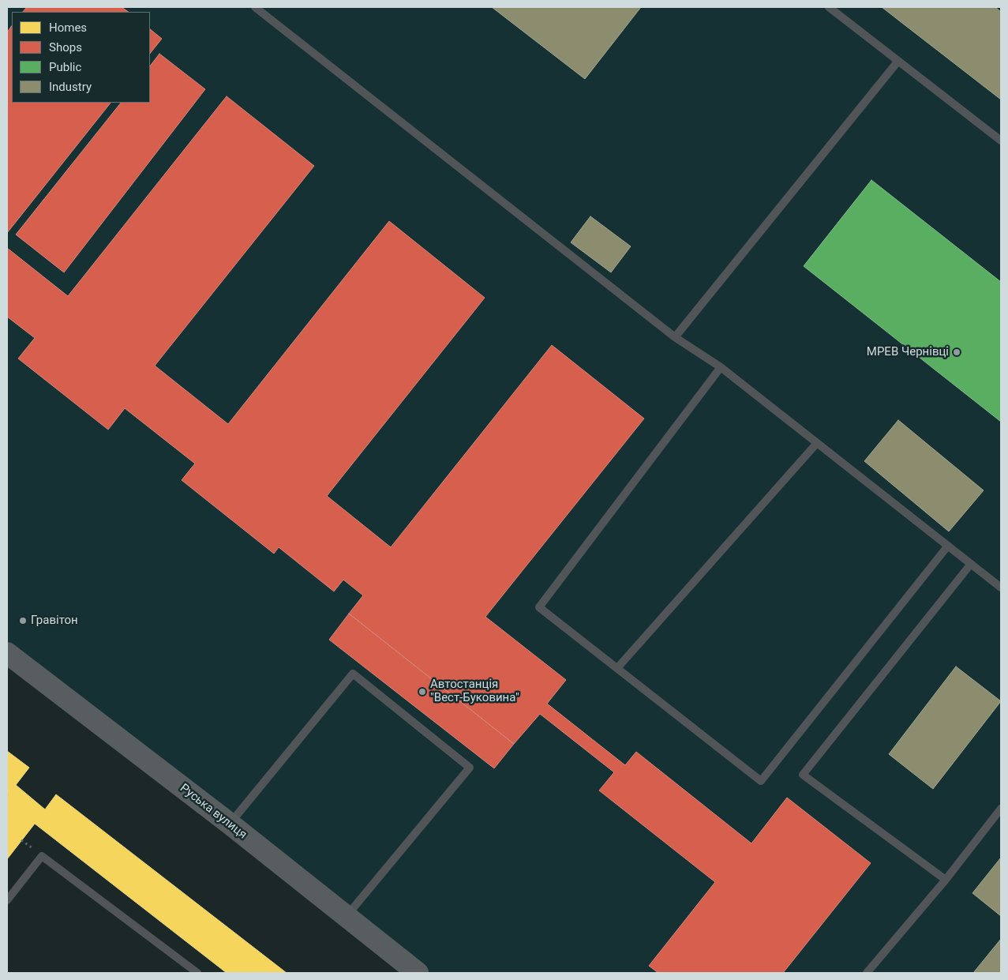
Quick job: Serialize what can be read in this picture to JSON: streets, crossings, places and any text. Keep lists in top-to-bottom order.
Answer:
{
  "streets": {
    "main road": ["Руська вулиця"]
  },
  "places": ["МРЕВ Чернівці", "Гравітон", "Автостанція \"Вест-Буковина\""],
  "legend": [
    "Homes",
    "Shops",
    "Public",
    "Industry"
  ]
}
